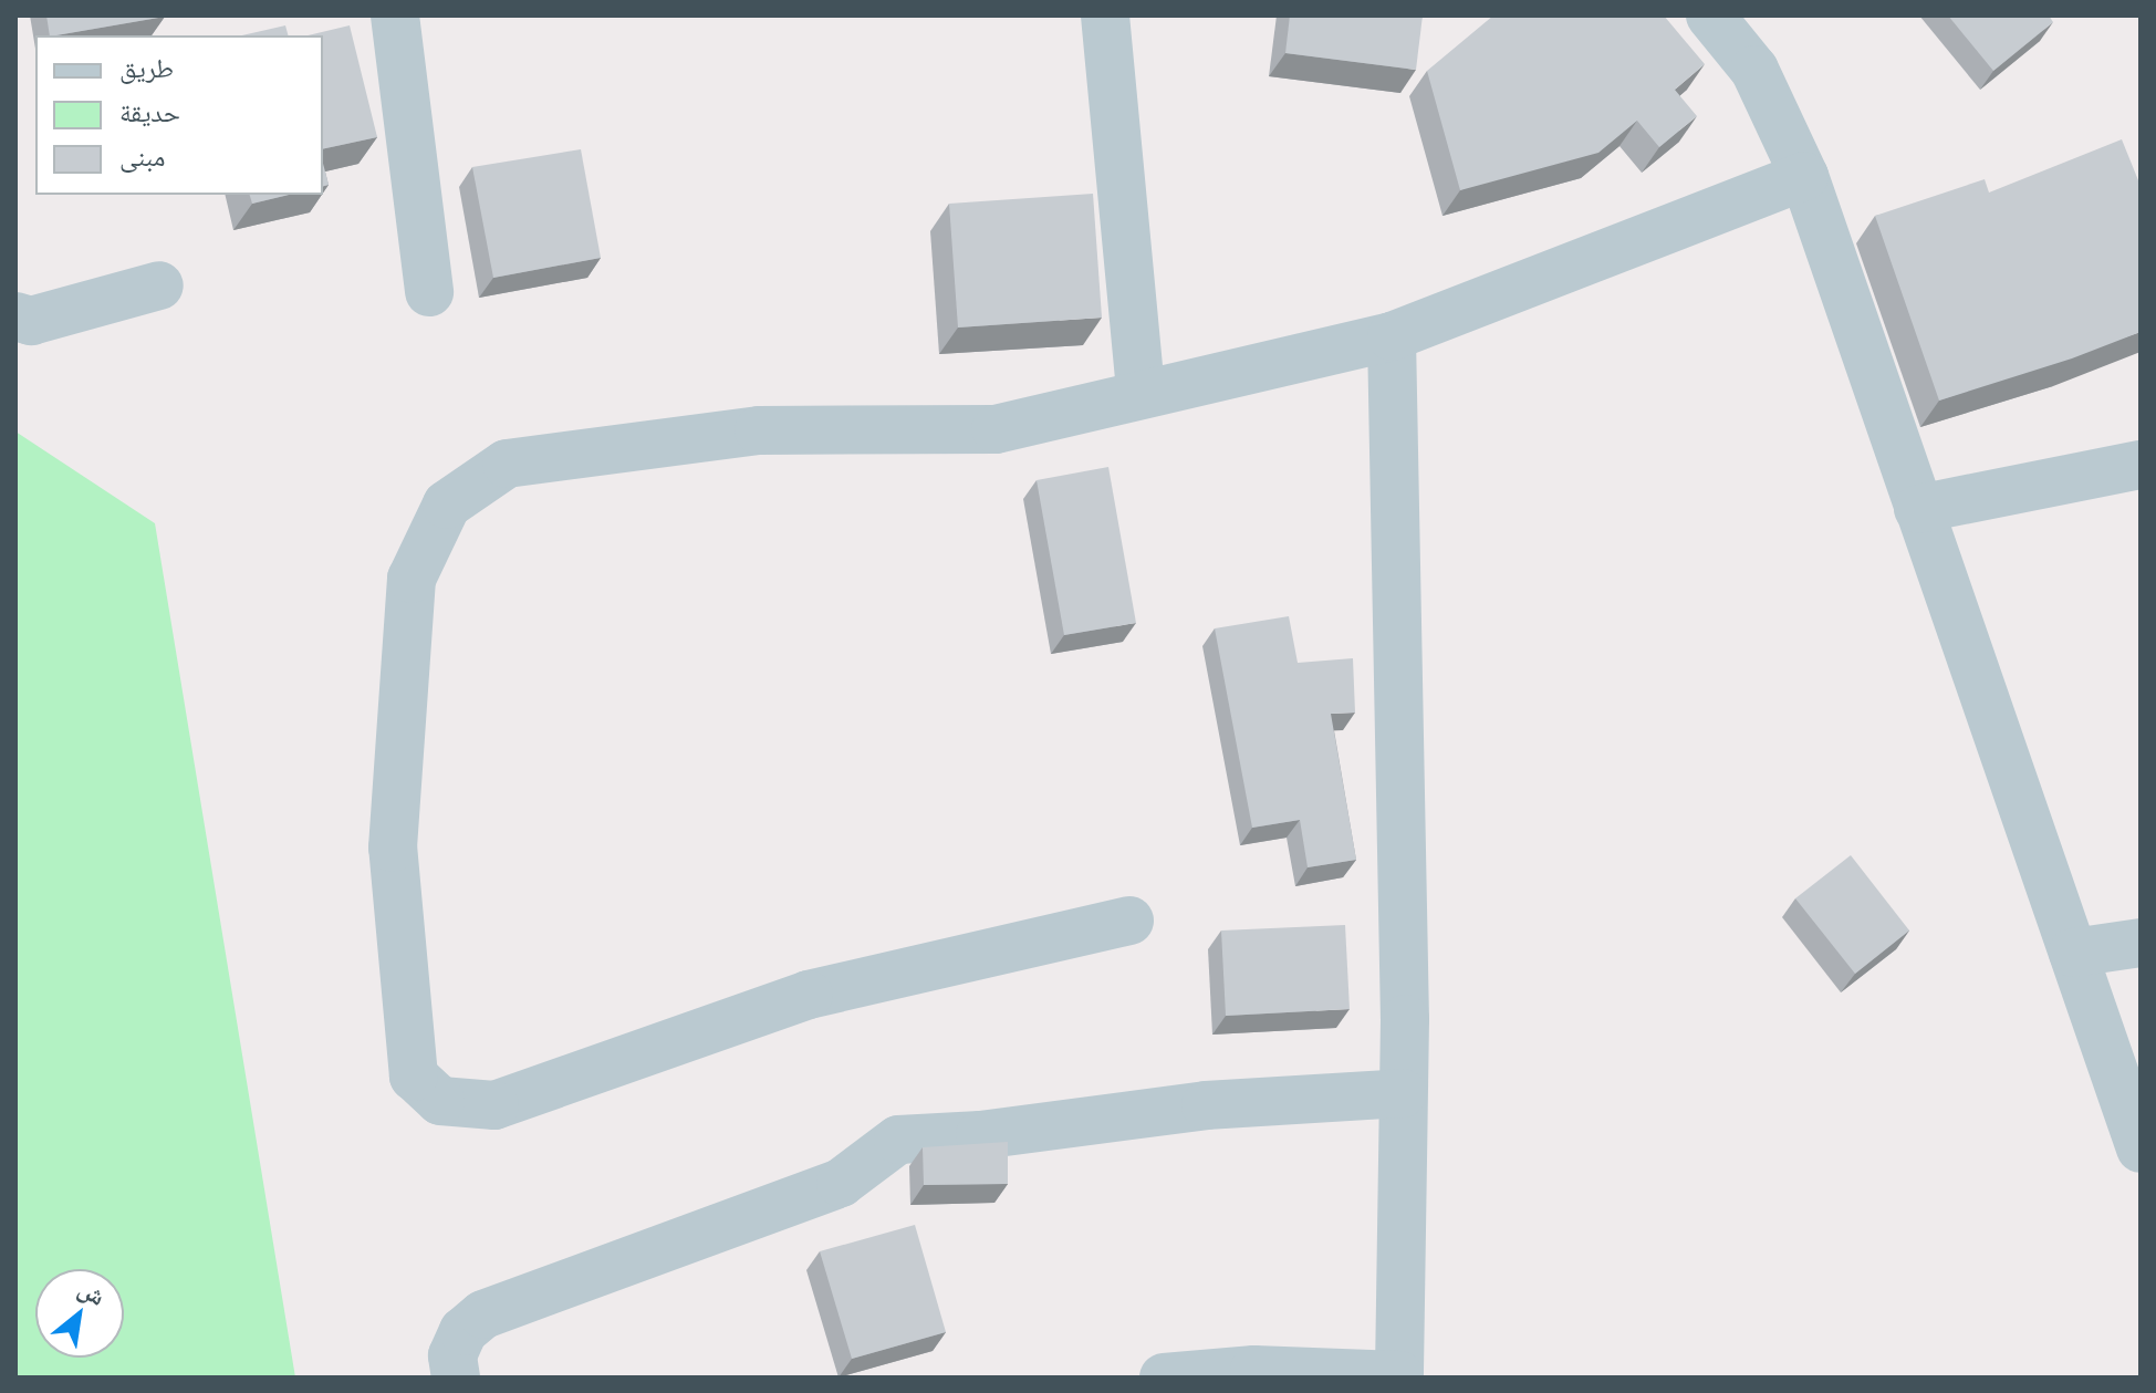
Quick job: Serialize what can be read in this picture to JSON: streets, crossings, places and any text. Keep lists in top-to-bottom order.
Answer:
{
  "legend": ["طريق", "حديقة", "مبنى"],
  "north": "top right"
}
